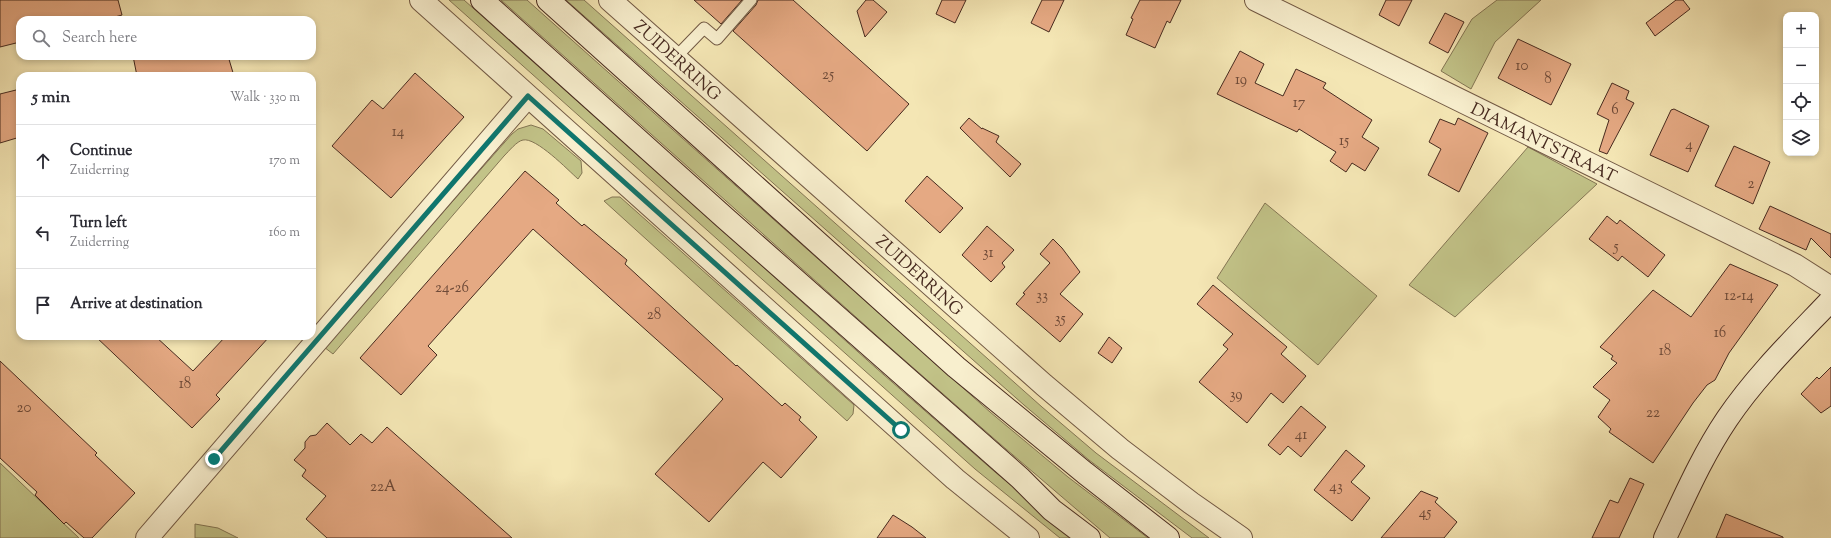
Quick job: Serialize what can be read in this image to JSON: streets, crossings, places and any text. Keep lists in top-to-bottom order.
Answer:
{
  "streets": {
    "street": ["ZUIDERRING", "DIAMANTSTRAAT"]
  },
  "house_numbers": [
    "10",
    "25",
    "8",
    "19",
    "17",
    "6",
    "14",
    "15",
    "4",
    "2",
    "5",
    "31",
    "24-26",
    "33",
    "12-14",
    "28",
    "35",
    "16",
    "18",
    "18",
    "39",
    "20",
    "22",
    "41",
    "22A",
    "43",
    "45"
  ],
  "page": {
    "map_buttons": ["+", "−"],
    "search": "Search here",
    "heading": ["5 min", "Walk · 330 m"],
    "list": [
      ["Continue", "Zuiderring", "170 m"],
      ["Turn left", "Zuiderring", "160 m"],
      "Arrive at destination"
    ]
  }
}
